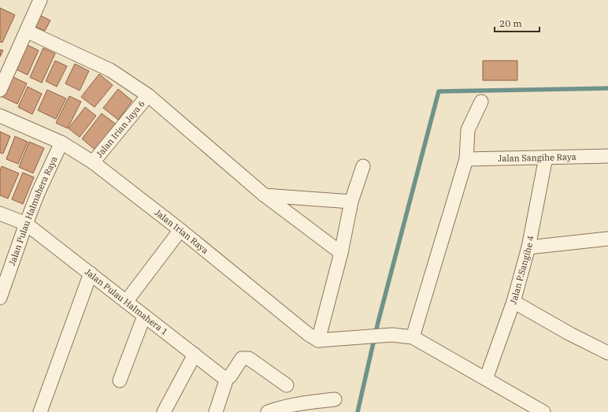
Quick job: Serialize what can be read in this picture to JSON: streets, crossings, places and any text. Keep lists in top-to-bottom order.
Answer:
{
  "streets": {
    "street": [
      "Jalan Irian Jaya 6",
      "Jalan Sangihe Raya",
      "Jalan Pulau Halmahera Raya",
      "Jalan Irian Raya",
      "Jalan P.Sangihe 4",
      "Jalan Pulau Halmahera 1"
    ]
  },
  "crossings": [
    ["Jalan Irian Jaya 6", "Jalan Irian Raya"],
    ["Jalan Sangihe Raya", "Jalan P.Sangihe 4"],
    ["Jalan Pulau Halmahera Raya", "Jalan Irian Raya"],
    ["Jalan Pulau Halmahera Raya", "Jalan Pulau Halmahera 1"]
  ],
  "scale_bar": "20 m"
}
